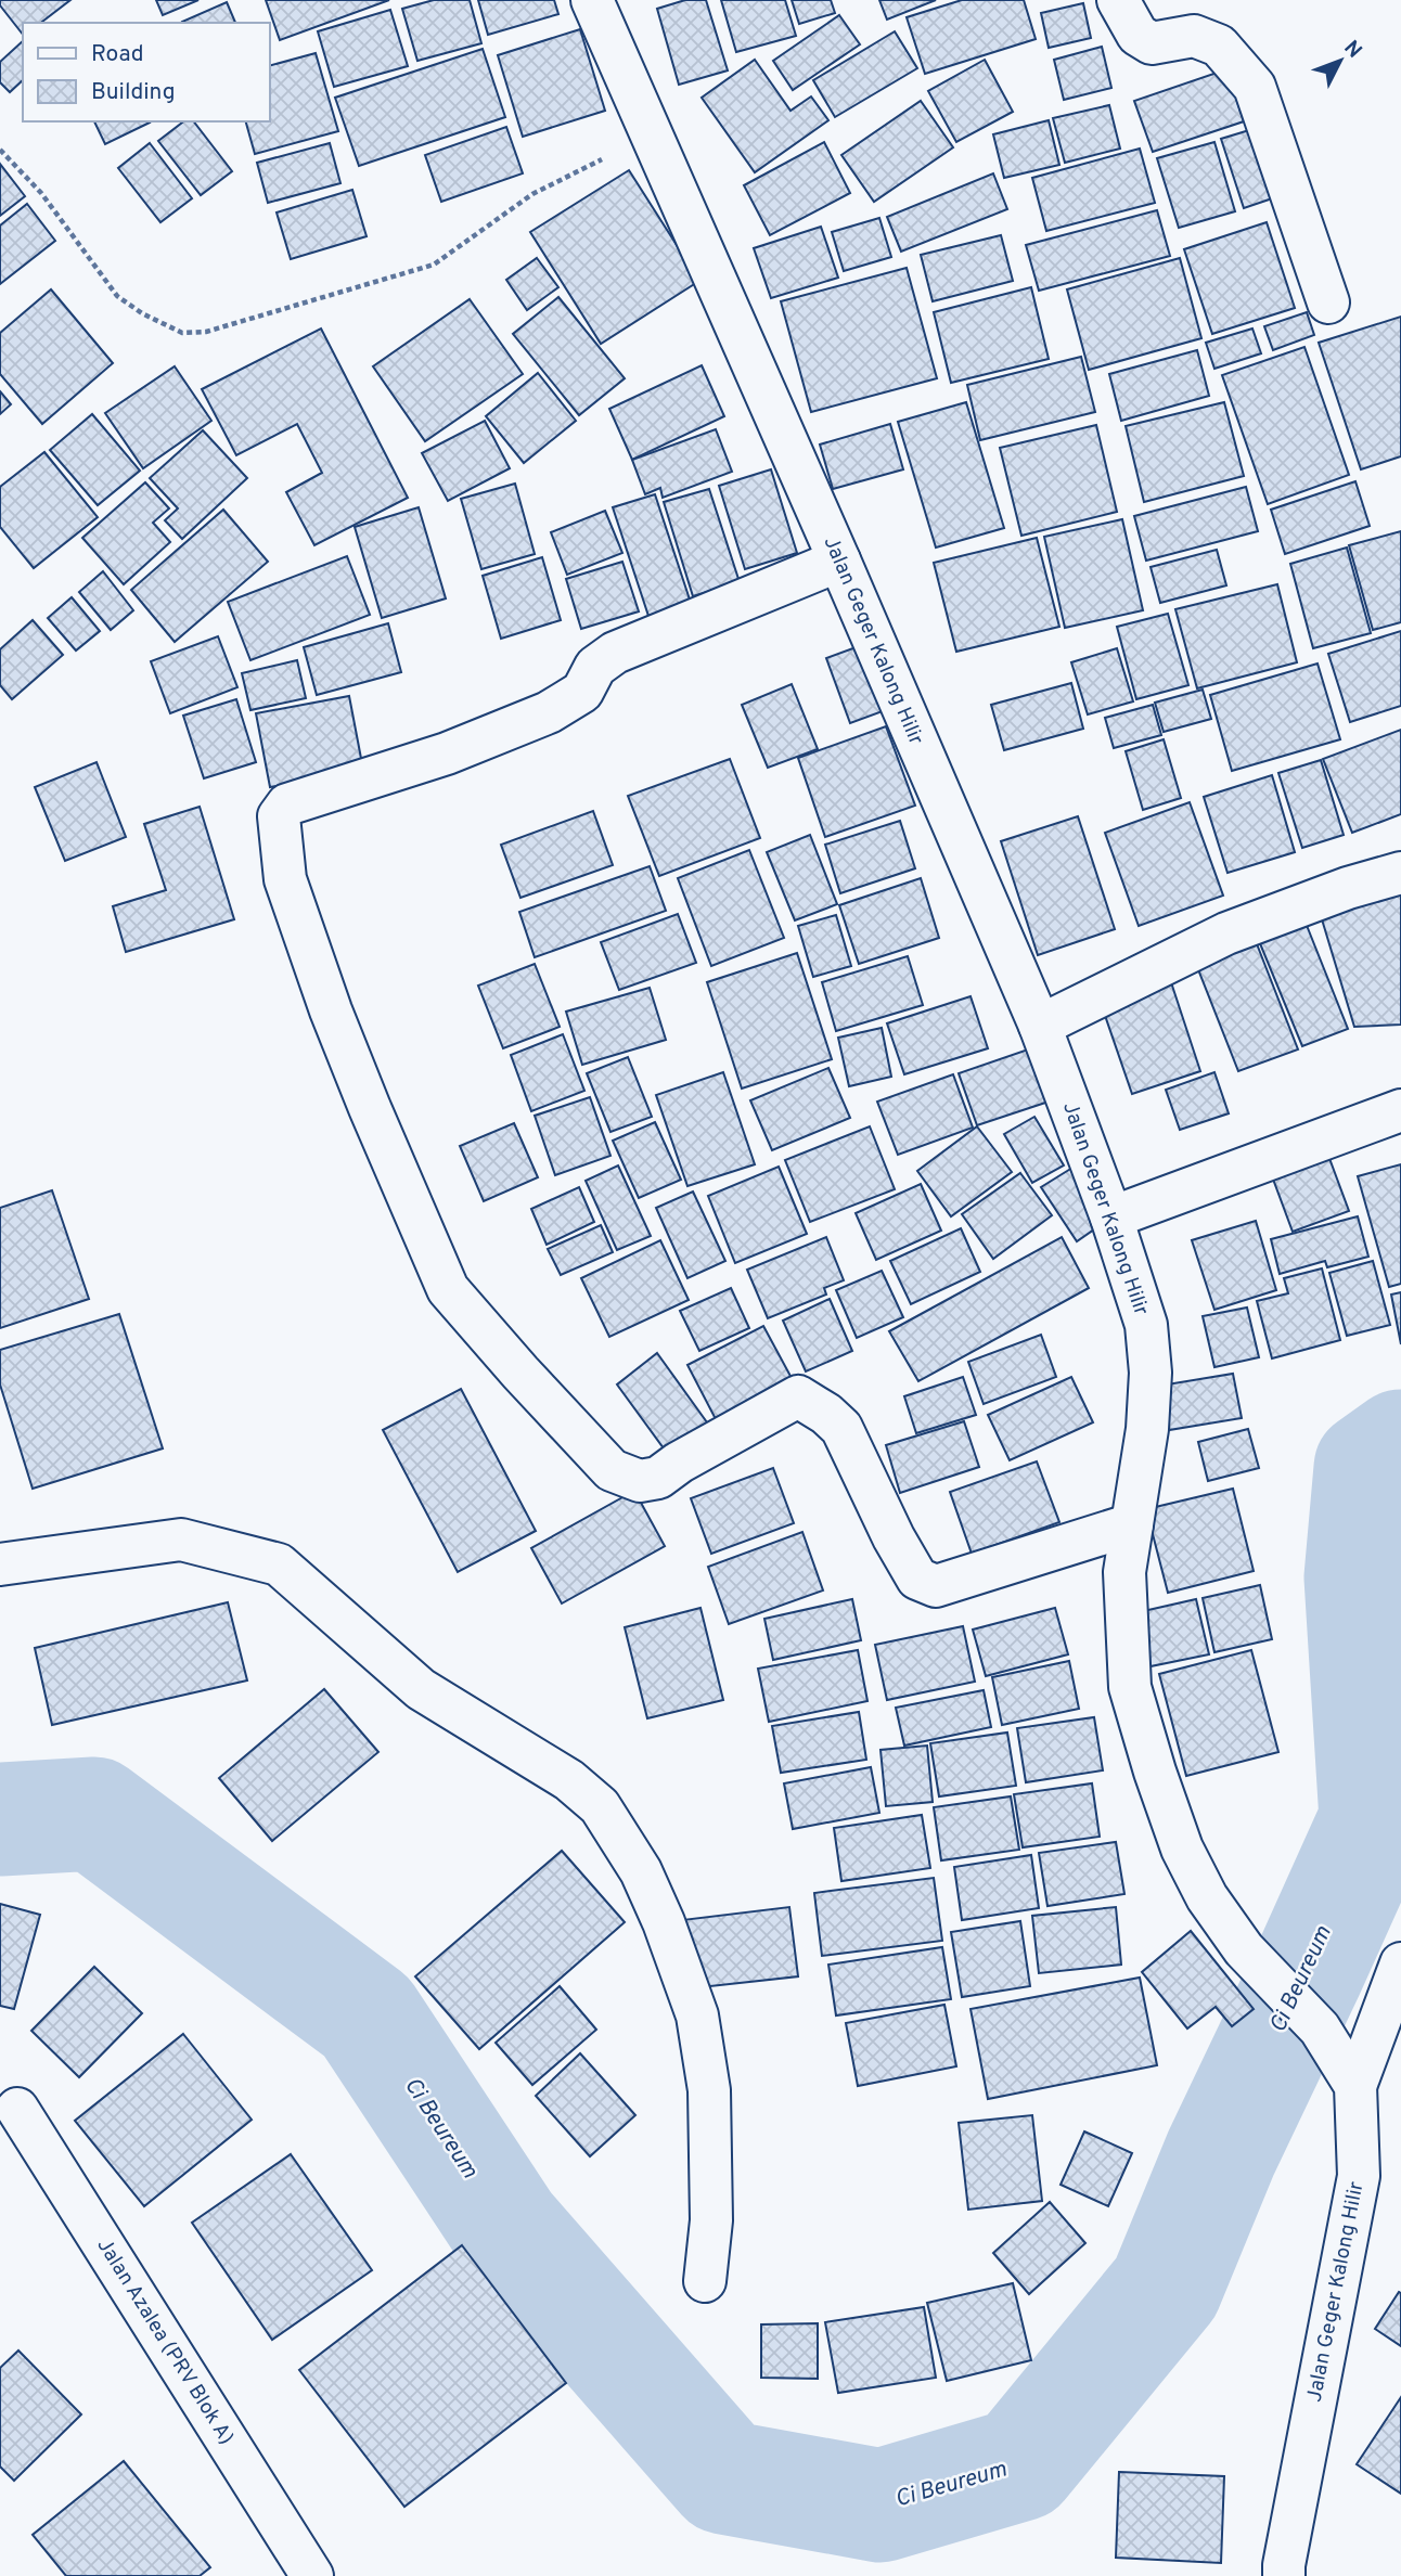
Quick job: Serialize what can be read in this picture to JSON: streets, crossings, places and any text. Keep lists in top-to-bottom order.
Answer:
{
  "streets": {
    "street": ["Jalan Geger Kalong Hilir", "Jalan Azalea (PRV Blok A)"]
  },
  "water": ["Ci Beureum"],
  "legend": ["Road", "Building"],
  "north": "top right"
}
